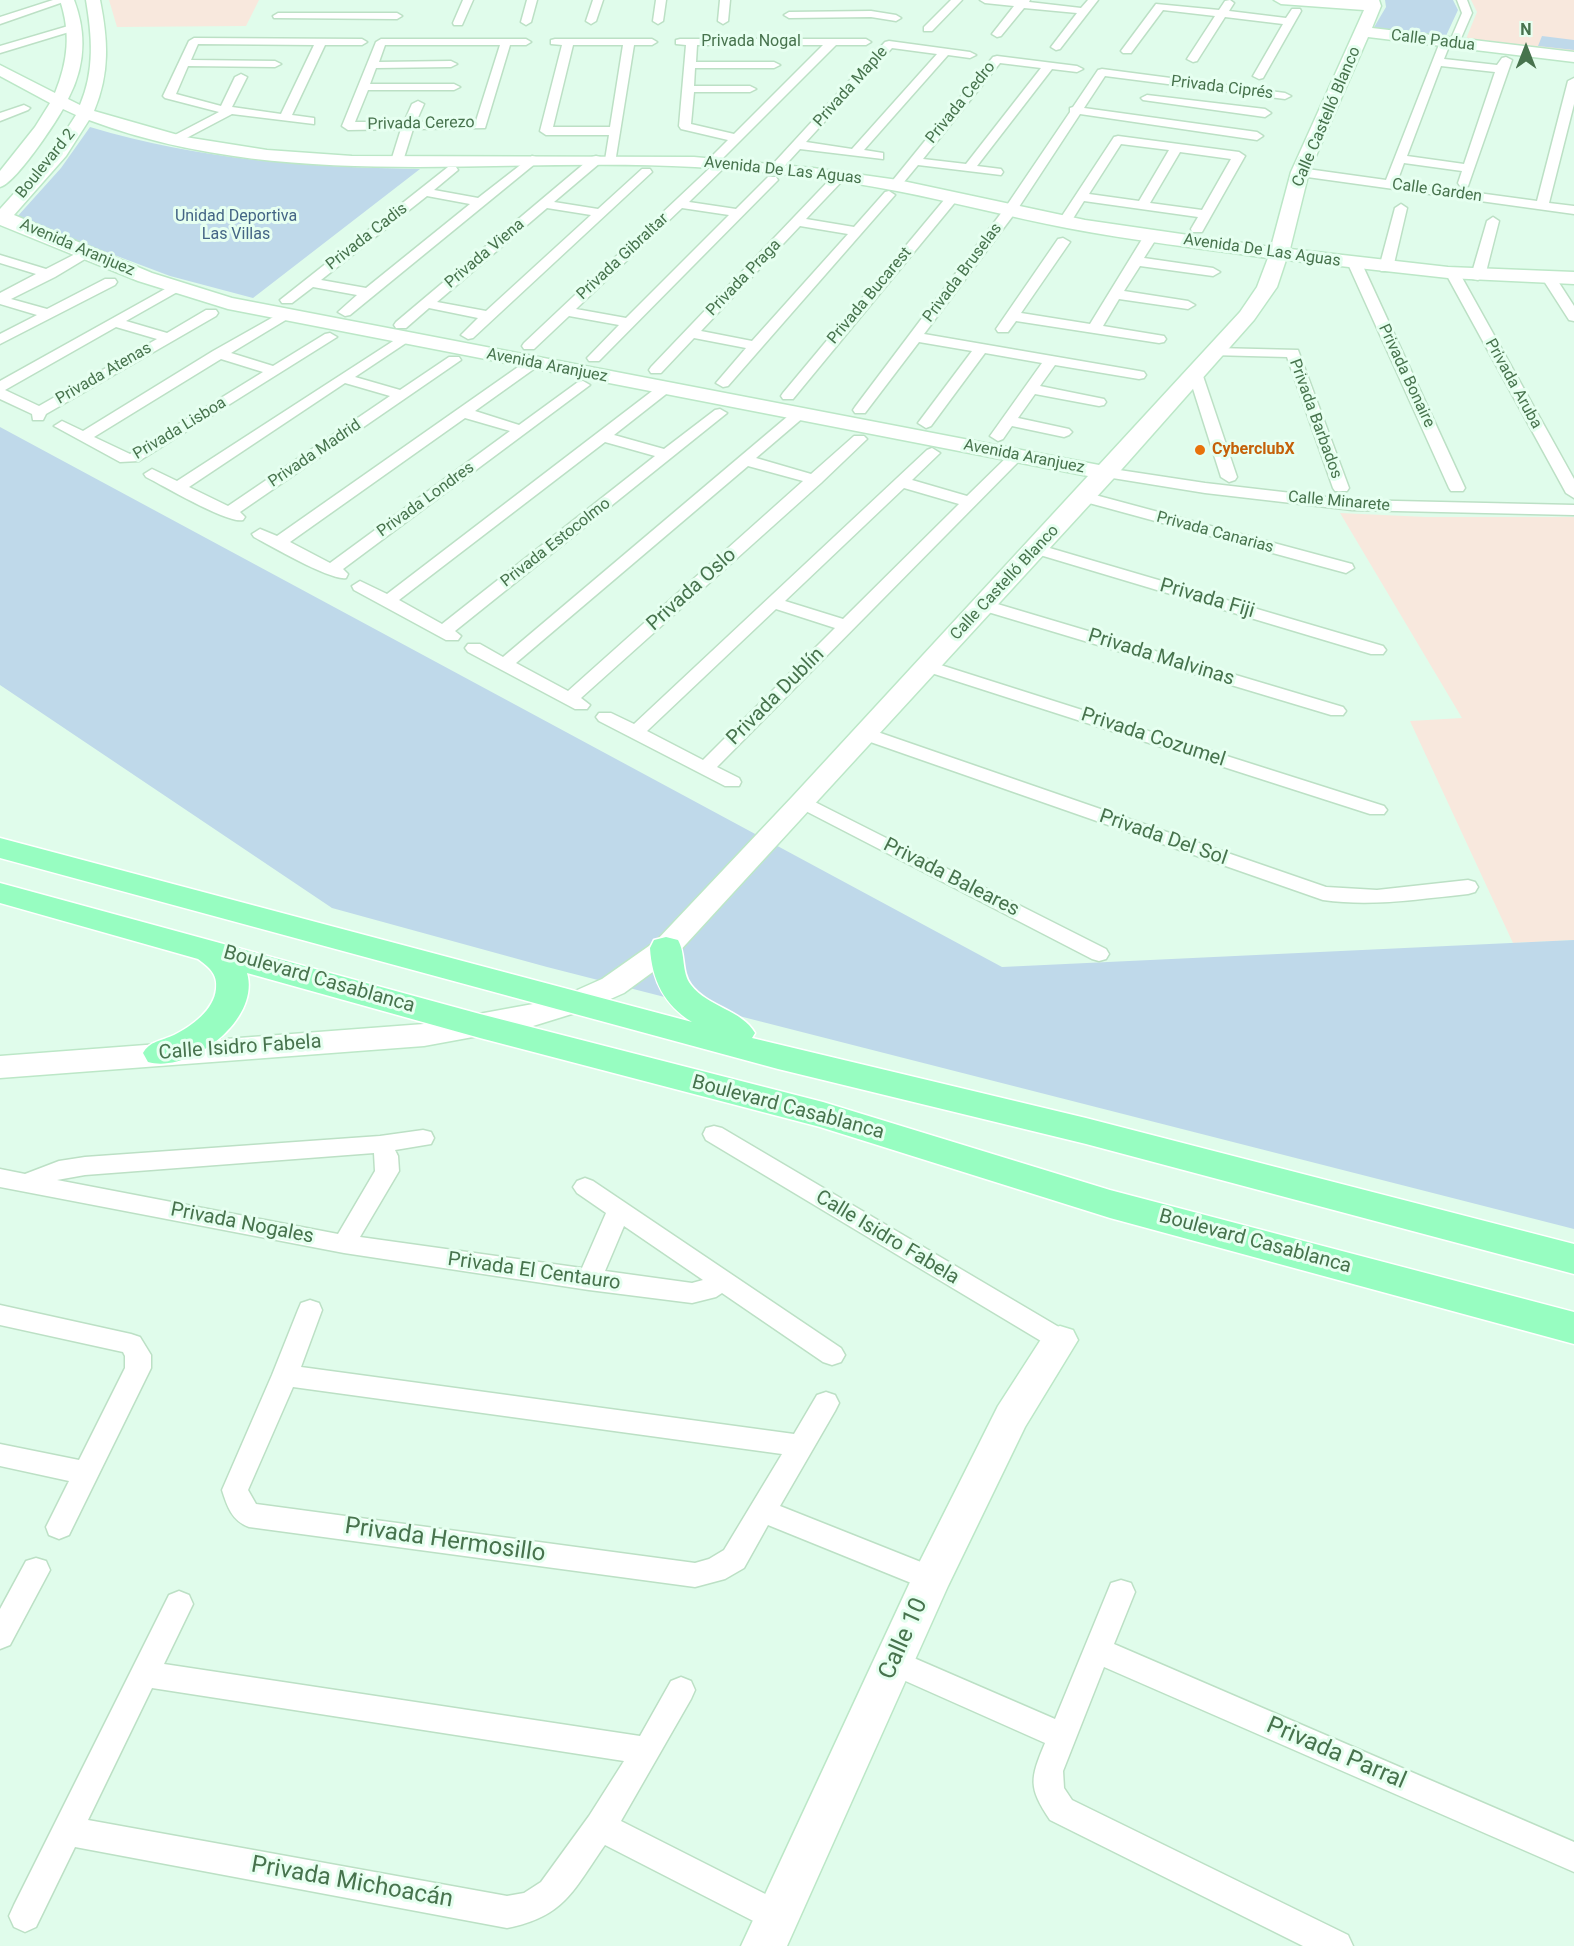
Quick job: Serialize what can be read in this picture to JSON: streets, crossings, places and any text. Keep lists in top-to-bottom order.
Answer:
{
  "streets": {
    "main road": ["Boulevard Casablanca"],
    "street": [
      "Calle Padua",
      "Privada Nogal",
      "Privada Maple",
      "Privada Ciprés",
      "Privada Cedro",
      "Calle Castelló Blanco",
      "Privada Cerezo",
      "Boulevard 2",
      "Avenida De Las Aguas",
      "Calle Garden",
      "Privada Cadis",
      "Avenida Aranjuez",
      "Privada Viena",
      "Privada Gibraltar",
      "Privada Bruselas",
      "Privada Praga",
      "Privada Bucarest",
      "Privada Atenas",
      "Privada Bonaire",
      "Privada Aruba",
      "Privada Barbados",
      "Privada Lisboa",
      "Privada Madrid",
      "Privada Londres",
      "Calle Minarete",
      "Privada Canarias",
      "Privada Estocolmo",
      "Privada Oslo",
      "Privada Fiji",
      "Privada Malvinas",
      "Privada Dublín",
      "Privada Cozumel",
      "Privada Del Sol",
      "Privada Baleares",
      "Calle Isidro Fabela",
      "Privada Nogales",
      "Privada El Centauro",
      "Privada Hermosillo",
      "Calle 10",
      "Privada Parral",
      "Privada Michoacán"
    ]
  },
  "crossings": [
    ["Calle Padua", "Calle Castelló Blanco"],
    ["Privada Nogal", "Avenida De Las Aguas"],
    ["Privada Nogal", "Privada Gibraltar"],
    ["Privada Maple", "Avenida De Las Aguas"],
    ["Privada Ciprés", "Avenida De Las Aguas"],
    ["Privada Ciprés", "Privada Bruselas"],
    ["Privada Cedro", "Avenida De Las Aguas"],
    ["Calle Castelló Blanco", "Avenida De Las Aguas"],
    ["Calle Castelló Blanco", "Calle Garden"],
    ["Calle Castelló Blanco", "Avenida Aranjuez"],
    ["Calle Castelló Blanco", "Privada Barbados"],
    ["Calle Castelló Blanco", "Calle Minarete"],
    ["Calle Castelló Blanco", "Privada Canarias"],
    ["Calle Castelló Blanco", "Privada Fiji"],
    ["Calle Castelló Blanco", "Privada Malvinas"],
    ["Calle Castelló Blanco", "Privada Cozumel"],
    ["Calle Castelló Blanco", "Privada Del Sol"],
    ["Calle Castelló Blanco", "Privada Baleares"],
    ["Calle Castelló Blanco", "Boulevard Casablanca"],
    ["Calle Castelló Blanco", "Calle Isidro Fabela"],
    ["Boulevard 2", "Avenida De Las Aguas"],
    ["Boulevard 2", "Avenida Aranjuez"],
    ["Avenida De Las Aguas", "Privada Viena"],
    ["Avenida De Las Aguas", "Privada Gibraltar"],
    ["Avenida De Las Aguas", "Privada Bruselas"],
    ["Avenida De Las Aguas", "Privada Praga"],
    ["Avenida De Las Aguas", "Privada Bucarest"],
    ["Avenida De Las Aguas", "Privada Bonaire"],
    ["Avenida De Las Aguas", "Privada Aruba"],
    ["Privada Cadis", "Avenida Aranjuez"],
    ["Avenida Aranjuez", "Privada Viena"],
    ["Avenida Aranjuez", "Privada Gibraltar"],
    ["Avenida Aranjuez", "Privada Praga"],
    ["Avenida Aranjuez", "Calle Minarete"],
    ["Avenida Aranjuez", "Privada Dublín"],
    ["Boulevard Casablanca", "Calle Isidro Fabela"],
    ["Calle Isidro Fabela", "Calle 10"],
    ["Privada Nogales", "Privada El Centauro"]
  ],
  "parks": ["Unidad Deportiva Las Villas"],
  "places": ["CyberclubX"],
  "north": "top"
}
